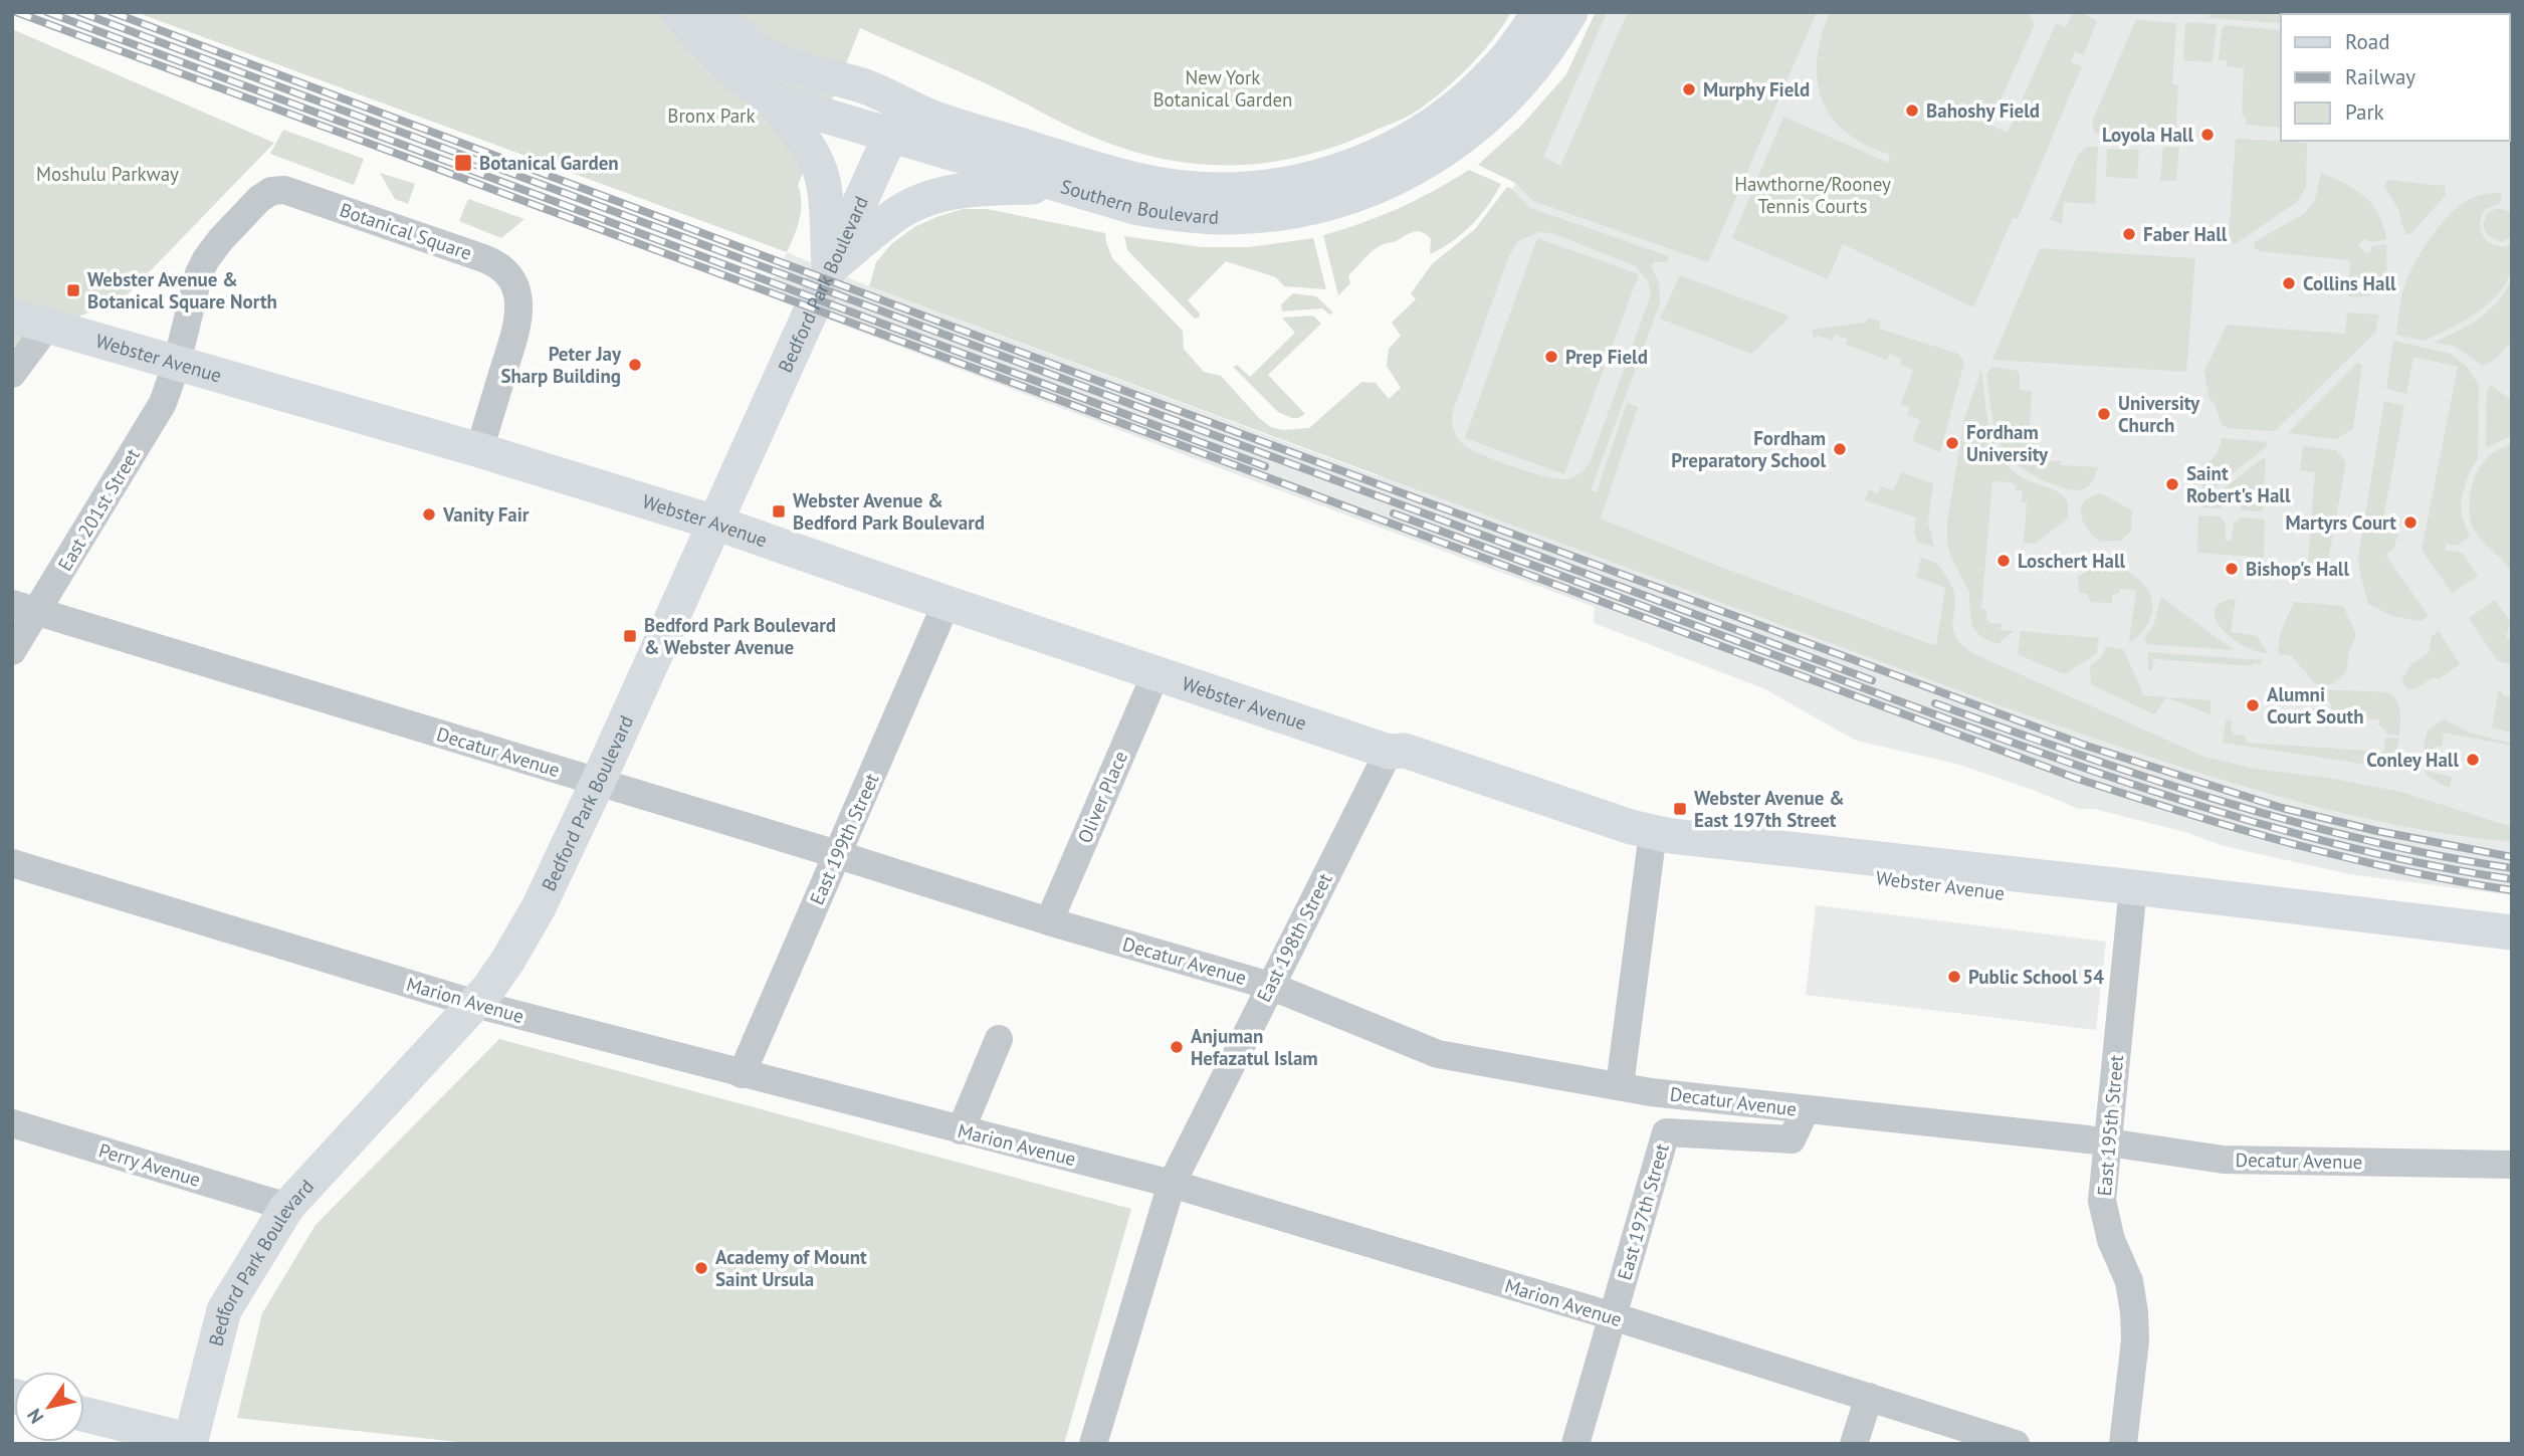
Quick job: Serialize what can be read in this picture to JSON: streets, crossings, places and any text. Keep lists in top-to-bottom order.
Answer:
{
  "streets": {
    "main road": ["Southern Boulevard", "Bedford Park Boulevard", "Webster Avenue"],
    "street": [
      "Botanical Square",
      "East 201st Street",
      "Decatur Avenue",
      "Oliver Place",
      "East 199th Street",
      "East 198th Street",
      "Marion Avenue",
      "East 195th Street",
      "Perry Avenue",
      "East 197th Street"
    ]
  },
  "crossings": [
    ["Southern Boulevard", "Bedford Park Boulevard"],
    ["Botanical Square", "Webster Avenue"],
    ["Botanical Square", "East 201st Street"],
    ["Bedford Park Boulevard", "Webster Avenue"],
    ["Bedford Park Boulevard", "Decatur Avenue"],
    ["Bedford Park Boulevard", "Marion Avenue"],
    ["Bedford Park Boulevard", "Perry Avenue"],
    ["Webster Avenue", "East 201st Street"],
    ["Webster Avenue", "Oliver Place"],
    ["Webster Avenue", "East 199th Street"],
    ["Webster Avenue", "East 198th Street"],
    ["Webster Avenue", "East 195th Street"],
    ["East 201st Street", "Decatur Avenue"],
    ["Decatur Avenue", "Oliver Place"],
    ["Decatur Avenue", "East 199th Street"],
    ["Decatur Avenue", "East 198th Street"],
    ["Decatur Avenue", "East 195th Street"],
    ["Decatur Avenue", "East 197th Street"],
    ["East 199th Street", "Marion Avenue"],
    ["East 198th Street", "Marion Avenue"],
    ["Marion Avenue", "East 197th Street"]
  ],
  "parks": [
    "New York Botanical Garden",
    "Bronx Park",
    "Moshulu Parkway",
    "Hawthorne/Rooney Tennis Courts"
  ],
  "places": {
    "other": [
      "Murphy Field",
      "Bahoshy Field",
      "Loyola Hall",
      "Faber Hall",
      "Collins Hall",
      "Prep Field",
      "Peter Jay Sharp Building",
      "University Church",
      "Fordham University",
      "Fordham Preparatory School",
      "Saint Robert's Hall",
      "Vanity Fair",
      "Martyrs Court",
      "Loschert Hall",
      "Bishop's Hall",
      "Alumni Court South",
      "Conley Hall",
      "Public School 54",
      "Anjuman Hefazatul Islam",
      "Academy of Mount Saint Ursula"
    ],
    "transit": [
      "Botanical Garden",
      "Webster Avenue & Botanical Square North",
      "Webster Avenue & Bedford Park Boulevard",
      "Bedford Park Boulevard & Webster Avenue",
      "Webster Avenue & East 197th Street"
    ]
  },
  "legend": ["Road", "Railway", "Park"],
  "north": "bottom left"
}
